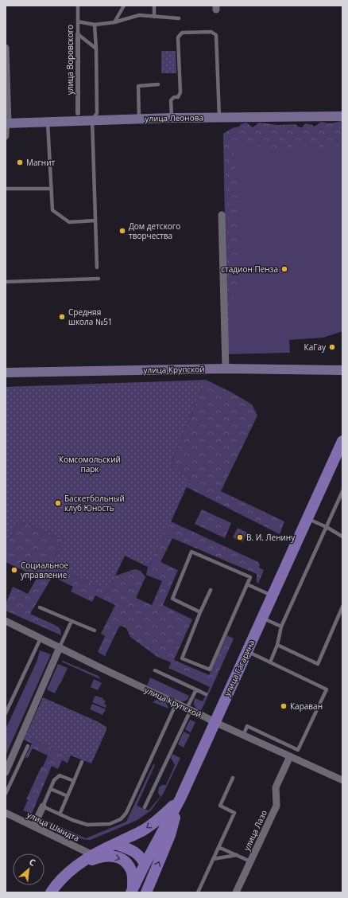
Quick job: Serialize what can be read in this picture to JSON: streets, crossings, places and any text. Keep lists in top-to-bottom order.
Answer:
{
  "streets": {
    "main road": ["улица Леонова", "улица Крупской", "улица Гагарина"],
    "street": ["улица Воровского", "улица Шмидта", "улица Лазо"]
  },
  "crossings": [
    ["улица Крупской", "улица Гагарина"],
    ["улица Крупской", "улица Лазо"]
  ],
  "parks": ["Комсомольский парк"],
  "places": [
    "Магнит",
    "Дом детского творчества",
    "стадион Пенза",
    "Средняя школа №51",
    "КаГау",
    "Баскетбольный клуб Юность",
    "В. И. Ленину",
    "Социальное управление",
    "Караван"
  ],
  "north": "top right"
}
